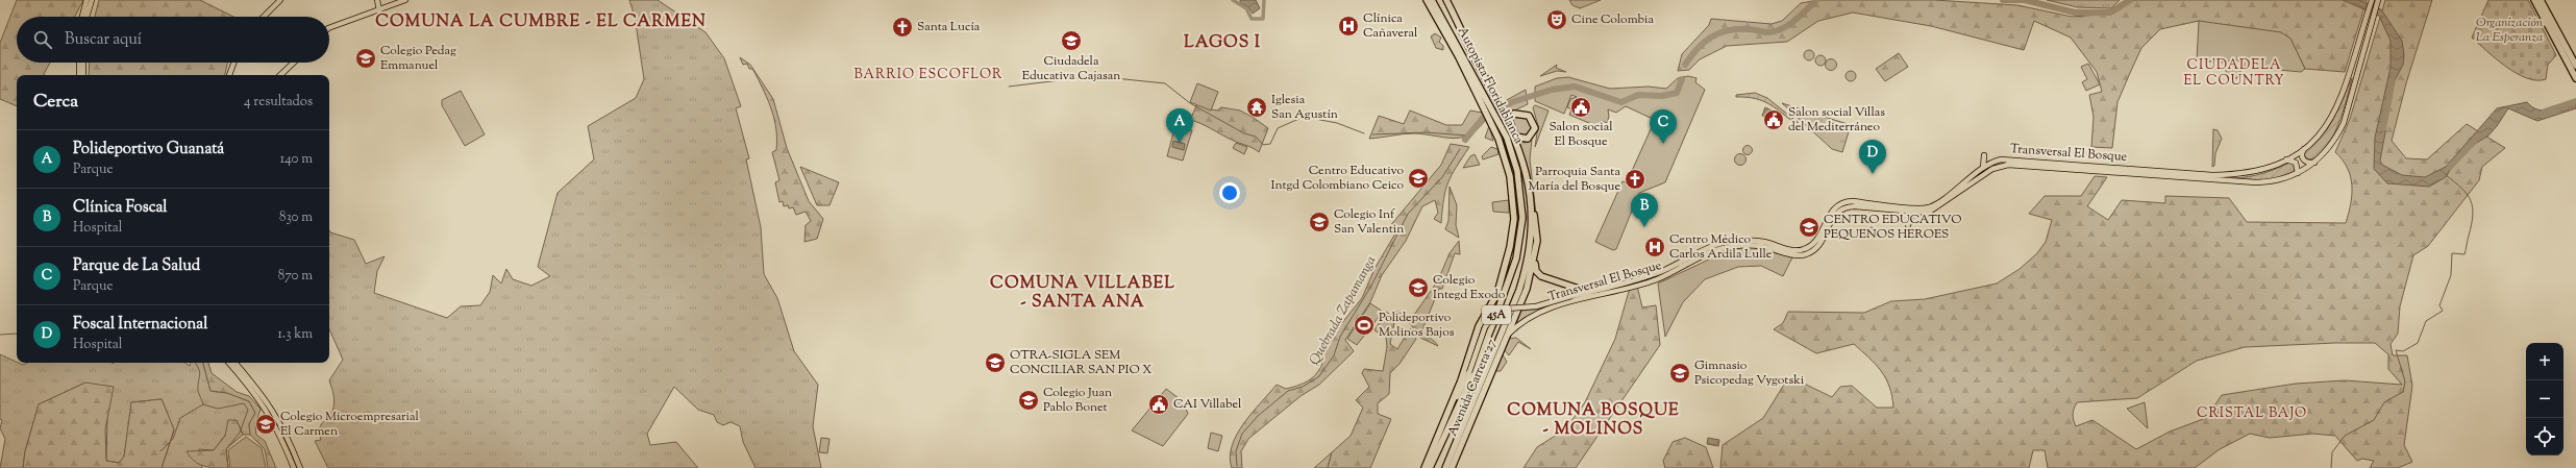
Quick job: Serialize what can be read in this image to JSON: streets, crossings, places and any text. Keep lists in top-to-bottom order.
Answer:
{
  "streets": {
    "highway": ["Autopista Floridablanca", "45A", "Avenida Carrera 27"],
    "main road": ["Transversal El Bosque"]
  },
  "crossings": [
    ["Autopista Floridablanca", "Avenida Carrera 27"],
    ["Transversal El Bosque", "Avenida Carrera 27"]
  ],
  "districts": [
    "COMUNA LA CUMBRE - EL CARMEN",
    "LAGOS I",
    "CIUDADELA EL COUNTRY",
    "BARRIO ESCOFLOR",
    "COMUNA VILLABEL - SANTA ANA",
    "COMUNA BOSQUE - MOLINOS",
    "CRISTAL BAJO"
  ],
  "water": ["Quebrada Zapamanga"],
  "parks": ["Organización La Esperanza"],
  "places": {
    "theatre": ["Cine Colombia"],
    "hospital": ["Clínica Cañaveral", "Centro Médico Carlos Ardila Lulle"],
    "church": ["Santa Lucía", "Parroquia Santa María del Bosque"],
    "school or university": [
      "Ciudadela Educativa Cajasan",
      "Colegio Pedag Emmanuel",
      "Centro Educativo Intgd Colombiano Ceico",
      "Colegio Inf San Valentin",
      "CENTRO EDUCATIVO PEQUEÑOS HEROES",
      "Colegio Integd Exodo",
      "OTRA-SIGLA SEM CONCILIAR SAN PIO X",
      "Gimnasio Psicopedag Vygotski",
      "Colegio Juan Pablo Bonet",
      "Colegio Microempresarial El Carmen"
    ],
    "temple": ["Iglesia San Agustín"],
    "public building": ["Salon social El Bosque", "Salon social Villas del Mediterráneo", "CAI Villabel"],
    "sports": ["Polideportivo Molinos Bajos"]
  },
  "page": {
    "search": "Buscar aquí",
    "heading": ["Cerca", "4 resultados"],
    "pins": [
      "A",
      "C",
      "D",
      "B"
    ],
    "list": [
      {
        "mark": "A",
        "name": "Polideportivo Guanatá",
        "note": "Parque",
        "value": "140 m"
      },
      {
        "mark": "B",
        "name": "Clínica Foscal",
        "note": "Hospital",
        "value": "830 m"
      },
      {
        "mark": "C",
        "name": "Parque de La Salud",
        "note": "Parque",
        "value": "870 m"
      },
      {
        "mark": "D",
        "name": "Foscal Internacional",
        "note": "Hospital",
        "value": "1.3 km"
      }
    ],
    "map_buttons": ["+", "−"]
  }
}
